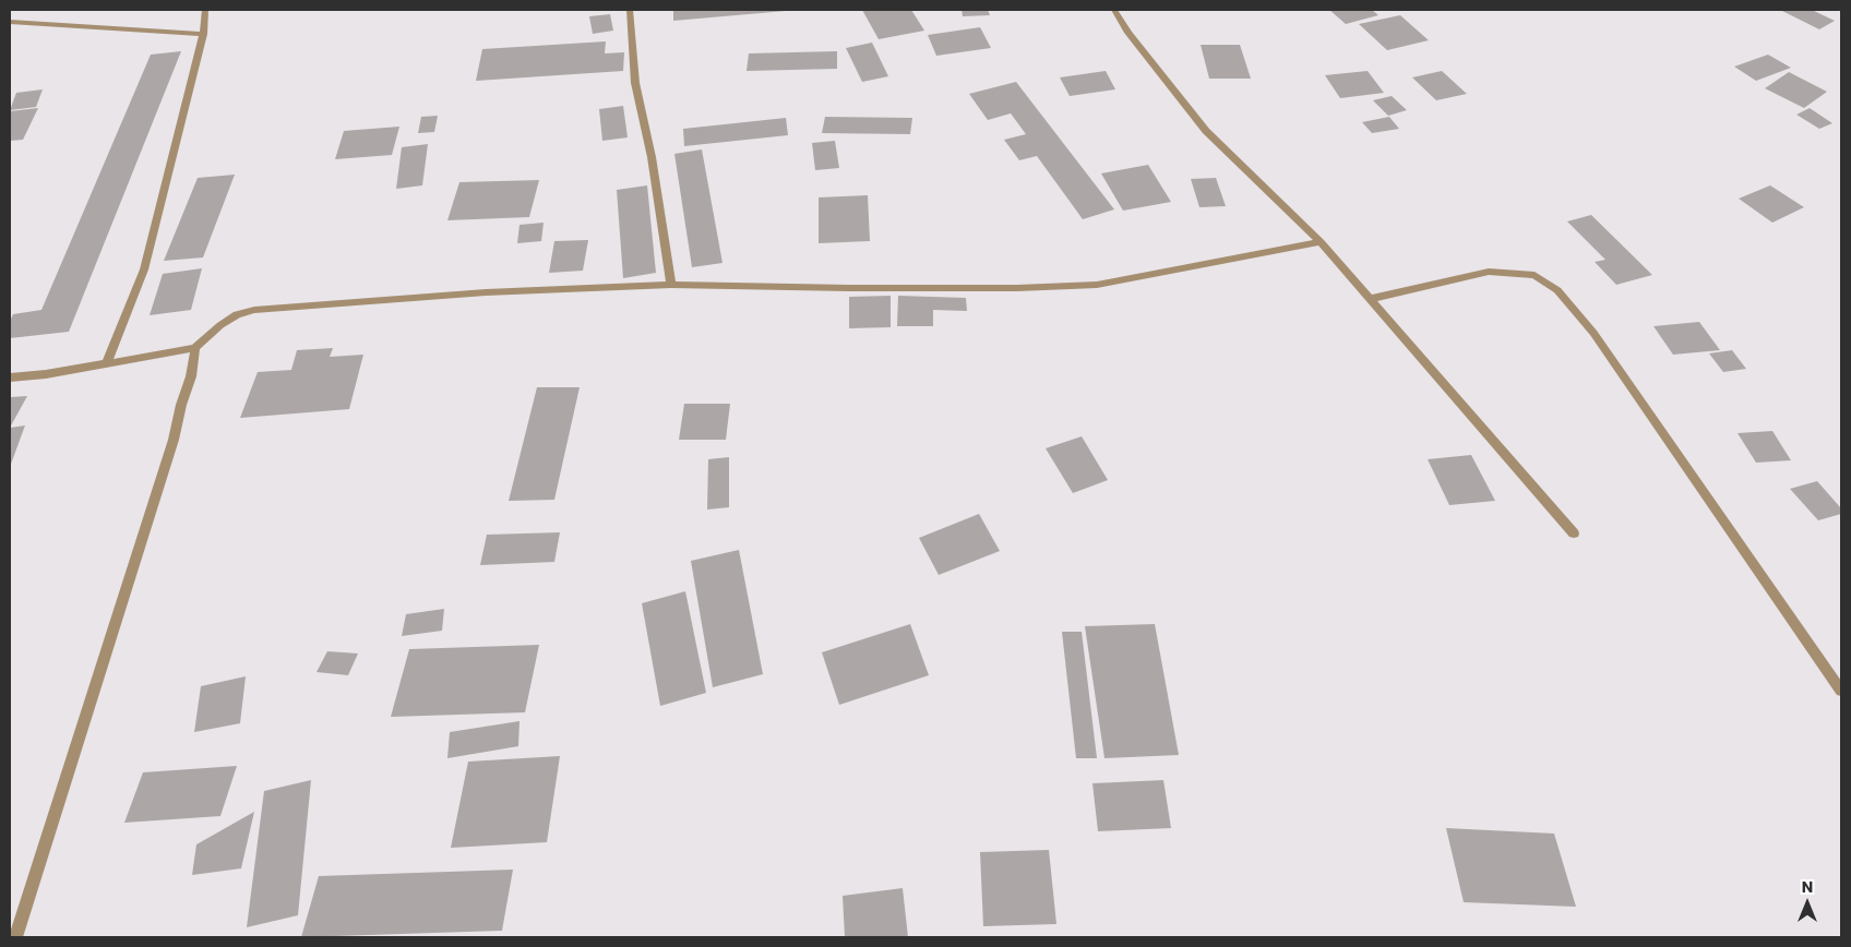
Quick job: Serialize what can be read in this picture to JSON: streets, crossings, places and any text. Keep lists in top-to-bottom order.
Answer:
{
  "north": "top"
}
